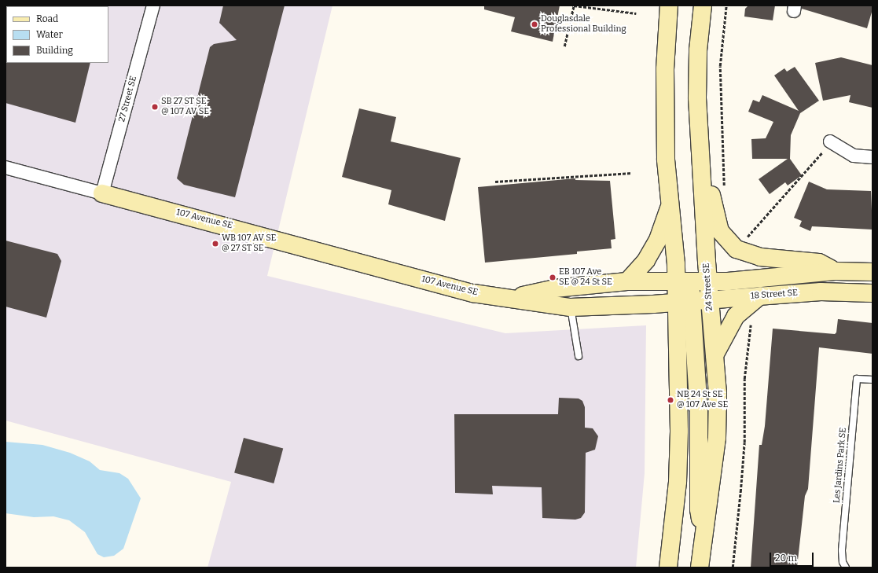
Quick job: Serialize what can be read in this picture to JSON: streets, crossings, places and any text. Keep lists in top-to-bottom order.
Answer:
{
  "streets": {
    "main road": ["107 Avenue SE", "24 Street SE", "18 Street SE"],
    "street": ["27 Street SE"],
    "lane": ["Les Jardins Park SE"]
  },
  "crossings": [
    ["27 Street SE", "107 Avenue SE"],
    ["107 Avenue SE", "24 Street SE"],
    ["107 Avenue SE", "18 Street SE"],
    ["24 Street SE", "18 Street SE"]
  ],
  "places": [
    "Douglasdale Professional Building",
    "SB 27 ST SE @ 107 AV SE",
    "WB 107 AV SE @ 27 ST SE",
    "EB 107 Ave SE @ 24 St SE",
    "NB 24 St SE @ 107 Ave SE"
  ],
  "legend": ["Road", "Water", "Building"],
  "scale_bar": "20 m"
}
